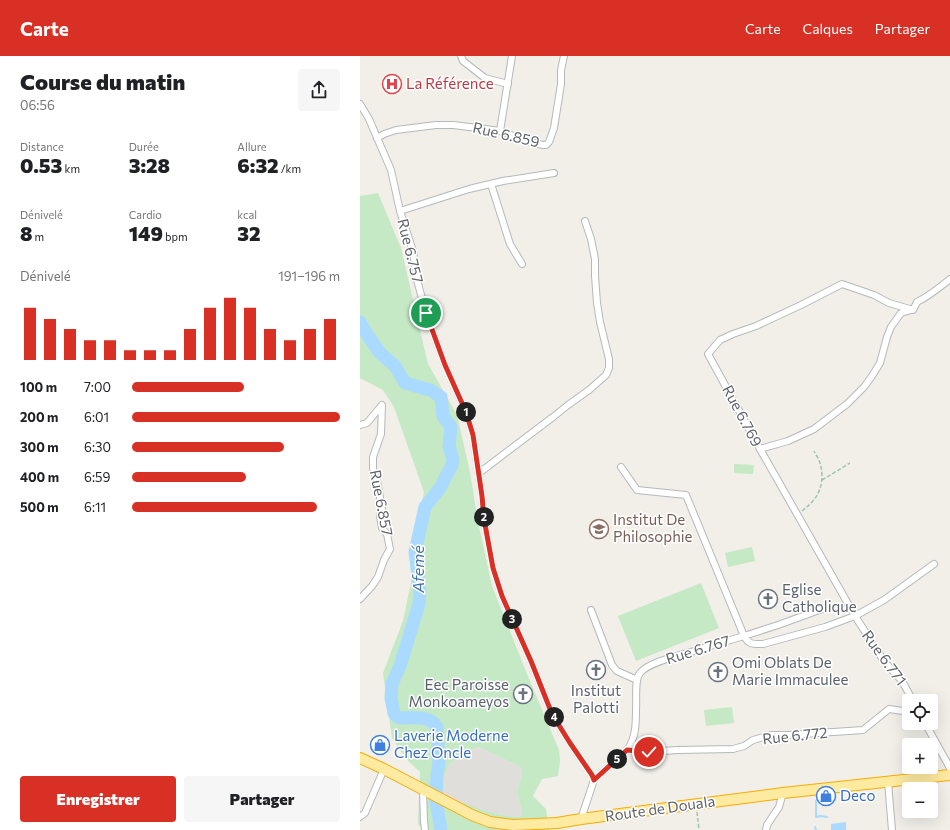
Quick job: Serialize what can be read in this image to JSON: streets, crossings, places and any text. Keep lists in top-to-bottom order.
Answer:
{
  "streets": {
    "highway": ["Route de Douala"],
    "street": [
      "Rue 6.859",
      "Rue 6.757",
      "Rue 6.769",
      "Rue 6.857",
      "Rue 6.767",
      "Rue 6.771",
      "Rue 6.772"
    ]
  },
  "crossings": [
    ["Rue 6.859", "Rue 6.757"],
    ["Rue 6.769", "Rue 6.771"]
  ],
  "water": ["Afemé"],
  "places": {
    "hospital": ["La Référence"],
    "school or university": ["Institut De Philosophie"],
    "church": [
      "Eglise Catholique",
      "Institut Palotti",
      "Omi Oblats De Marie Immaculee",
      "Eec Paroisse Monkoameyos"
    ],
    "shop": ["Laverie Moderne Chez Oncle", "Deco"]
  },
  "page": {
    "header": "Carte",
    "nav": ["Carte", "Calques", "Partager"],
    "heading": ["Course du matin", "06:56"],
    "stats": [
      ["Distance", "0.53 km"],
      ["Durée", "3:28"],
      ["Allure", "6:32 /km"],
      ["Dénivelé", "8 m"],
      ["Cardio", "149 bpm"],
      ["kcal", "32"]
    ],
    "chart": ["Dénivelé", "191–196 m"],
    "list": [
      {
        "name": "100 m",
        "note": "7:00"
      },
      {
        "name": "200 m",
        "note": "6:01"
      },
      {
        "name": "300 m",
        "note": "6:30"
      },
      {
        "name": "400 m",
        "note": "6:59"
      },
      {
        "name": "500 m",
        "note": "6:11"
      }
    ],
    "pins": [
      "1",
      "2",
      "3",
      "4",
      "5"
    ],
    "map_buttons": ["+", "−"],
    "buttons": ["Enregistrer", "Partager"]
  }
}
